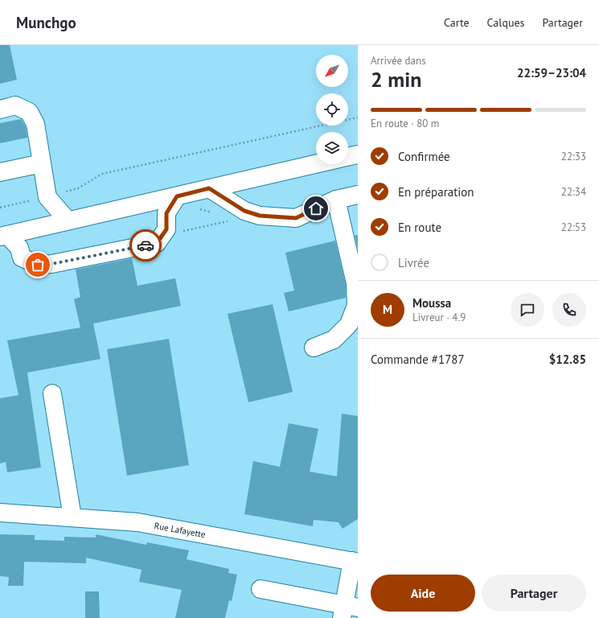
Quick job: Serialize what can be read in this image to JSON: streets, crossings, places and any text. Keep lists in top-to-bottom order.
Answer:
{
  "streets": {
    "street": ["Rue Lafayette"]
  },
  "north": "bottom left",
  "page": {
    "header": "Munchgo",
    "nav": ["Carte", "Calques", "Partager"],
    "heading": ["2 min", "Arrivée dans", "22:59–23:04"],
    "panel": [
      "Moussa",
      "Livreur · 4.9",
      "Commande #1787",
      "$12.85"
    ],
    "bar": "En route · 80 m",
    "list": [
      ["Confirmée", "22:33"],
      ["En préparation", "22:34"],
      ["En route", "22:53"],
      "Livrée"
    ],
    "round": "M",
    "buttons": ["Aide", "Partager"]
  }
}
